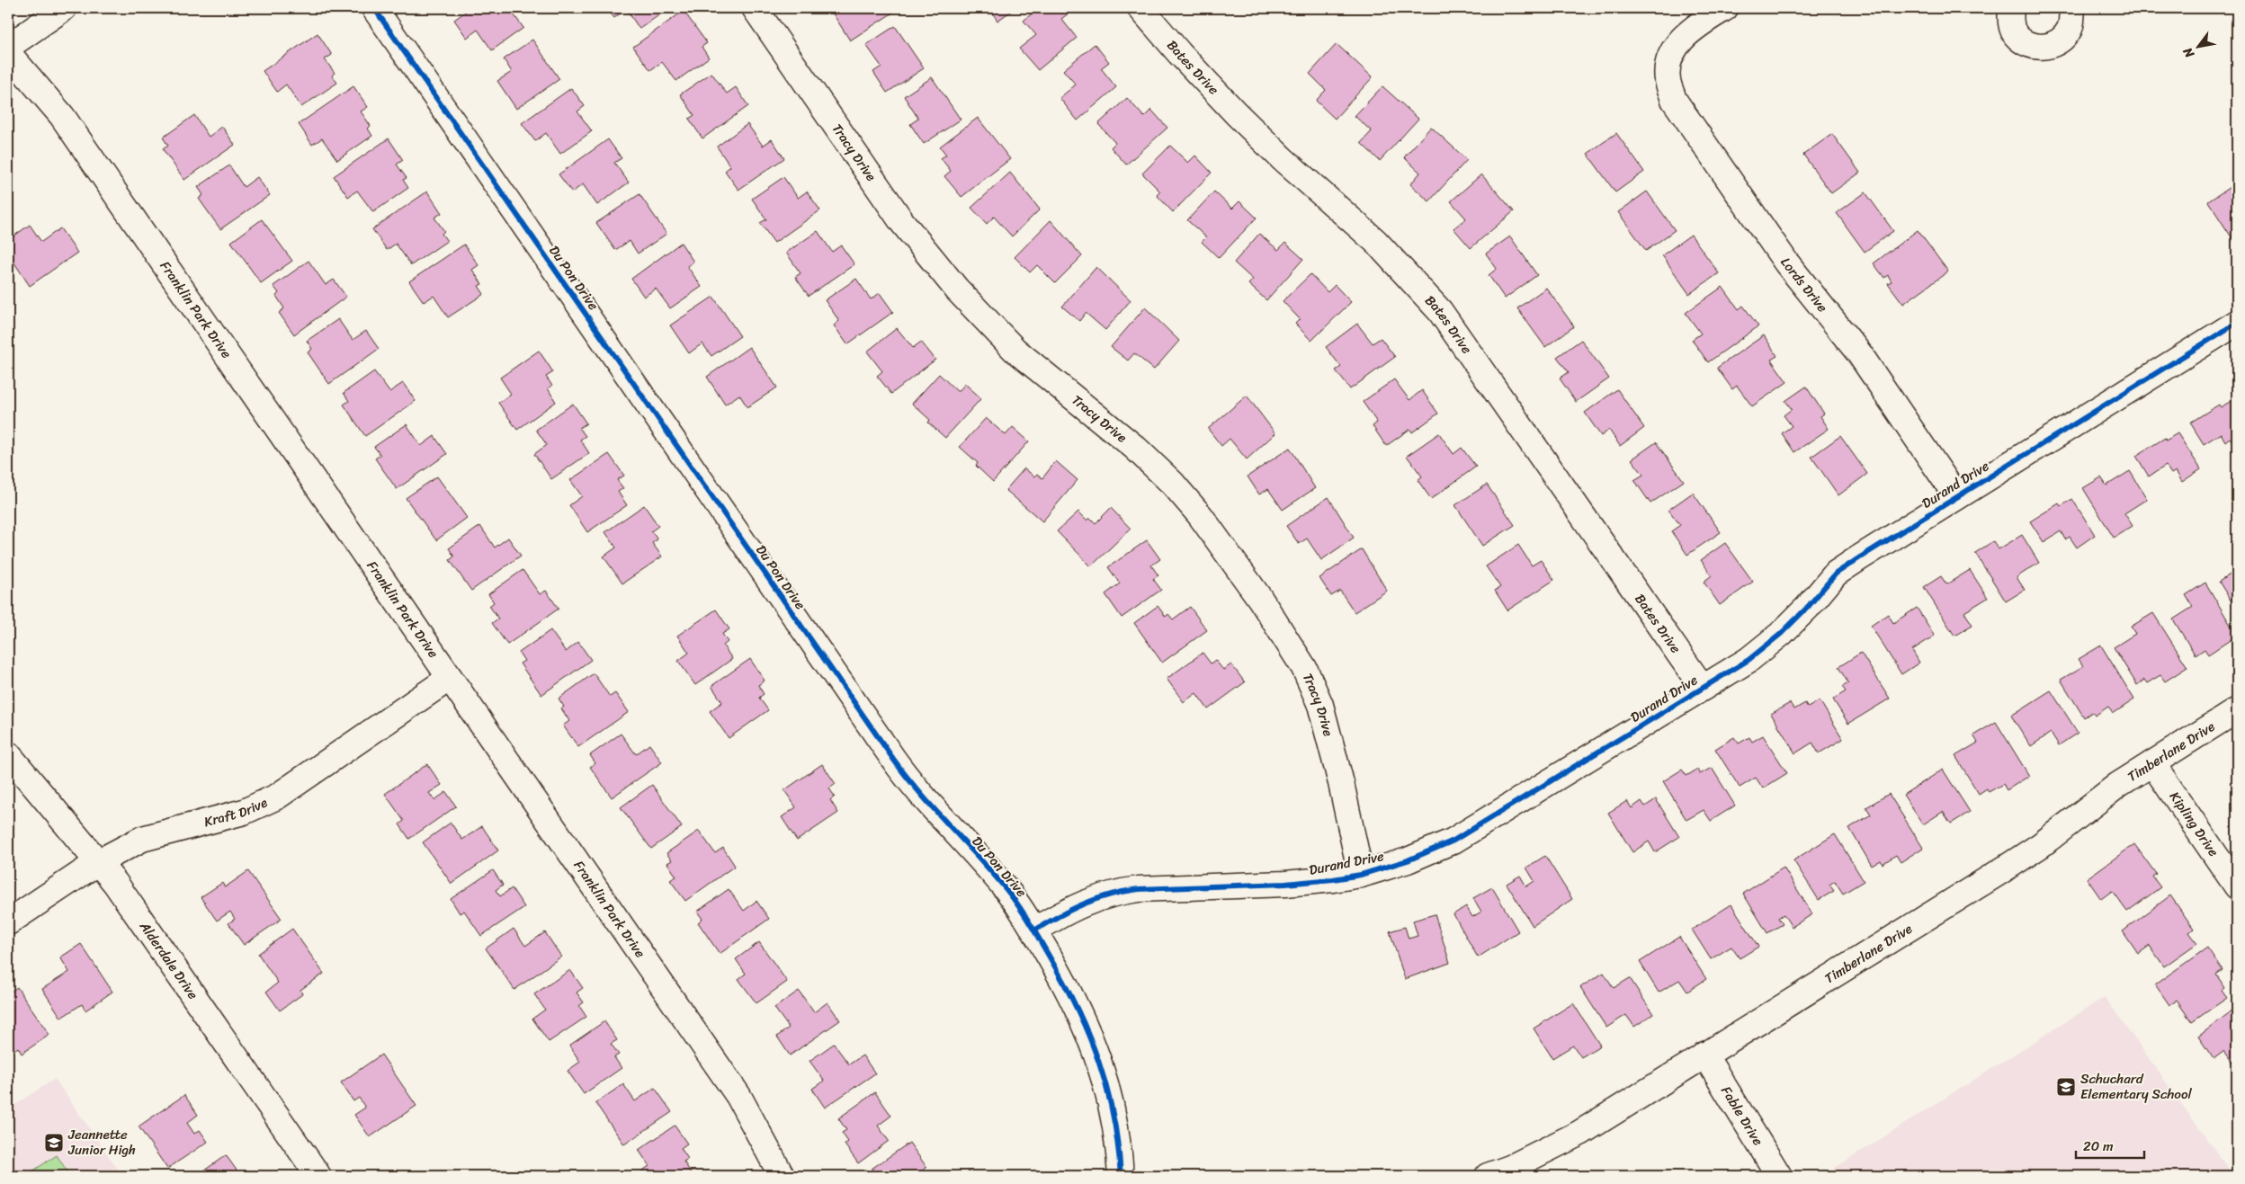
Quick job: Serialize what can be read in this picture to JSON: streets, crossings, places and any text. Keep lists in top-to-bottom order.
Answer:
{
  "streets": {
    "street": [
      "Bates Drive",
      "Tracy Drive",
      "Du Pon Drive",
      "Lords Drive",
      "Franklin Park Drive",
      "Durand Drive",
      "Timberlane Drive",
      "Kraft Drive",
      "Kipling Drive",
      "Alderdale Drive",
      "Fable Drive"
    ]
  },
  "crossings": [
    ["Bates Drive", "Durand Drive"],
    ["Tracy Drive", "Durand Drive"],
    ["Du Pon Drive", "Durand Drive"],
    ["Lords Drive", "Durand Drive"],
    ["Franklin Park Drive", "Kraft Drive"],
    ["Timberlane Drive", "Kipling Drive"],
    ["Timberlane Drive", "Fable Drive"],
    ["Kraft Drive", "Alderdale Drive"]
  ],
  "places": {
    "school or university": ["Schuchard Elementary School", "Jeannette Junior High"]
  },
  "scale_bar": "20 m",
  "north": "bottom left"
}
